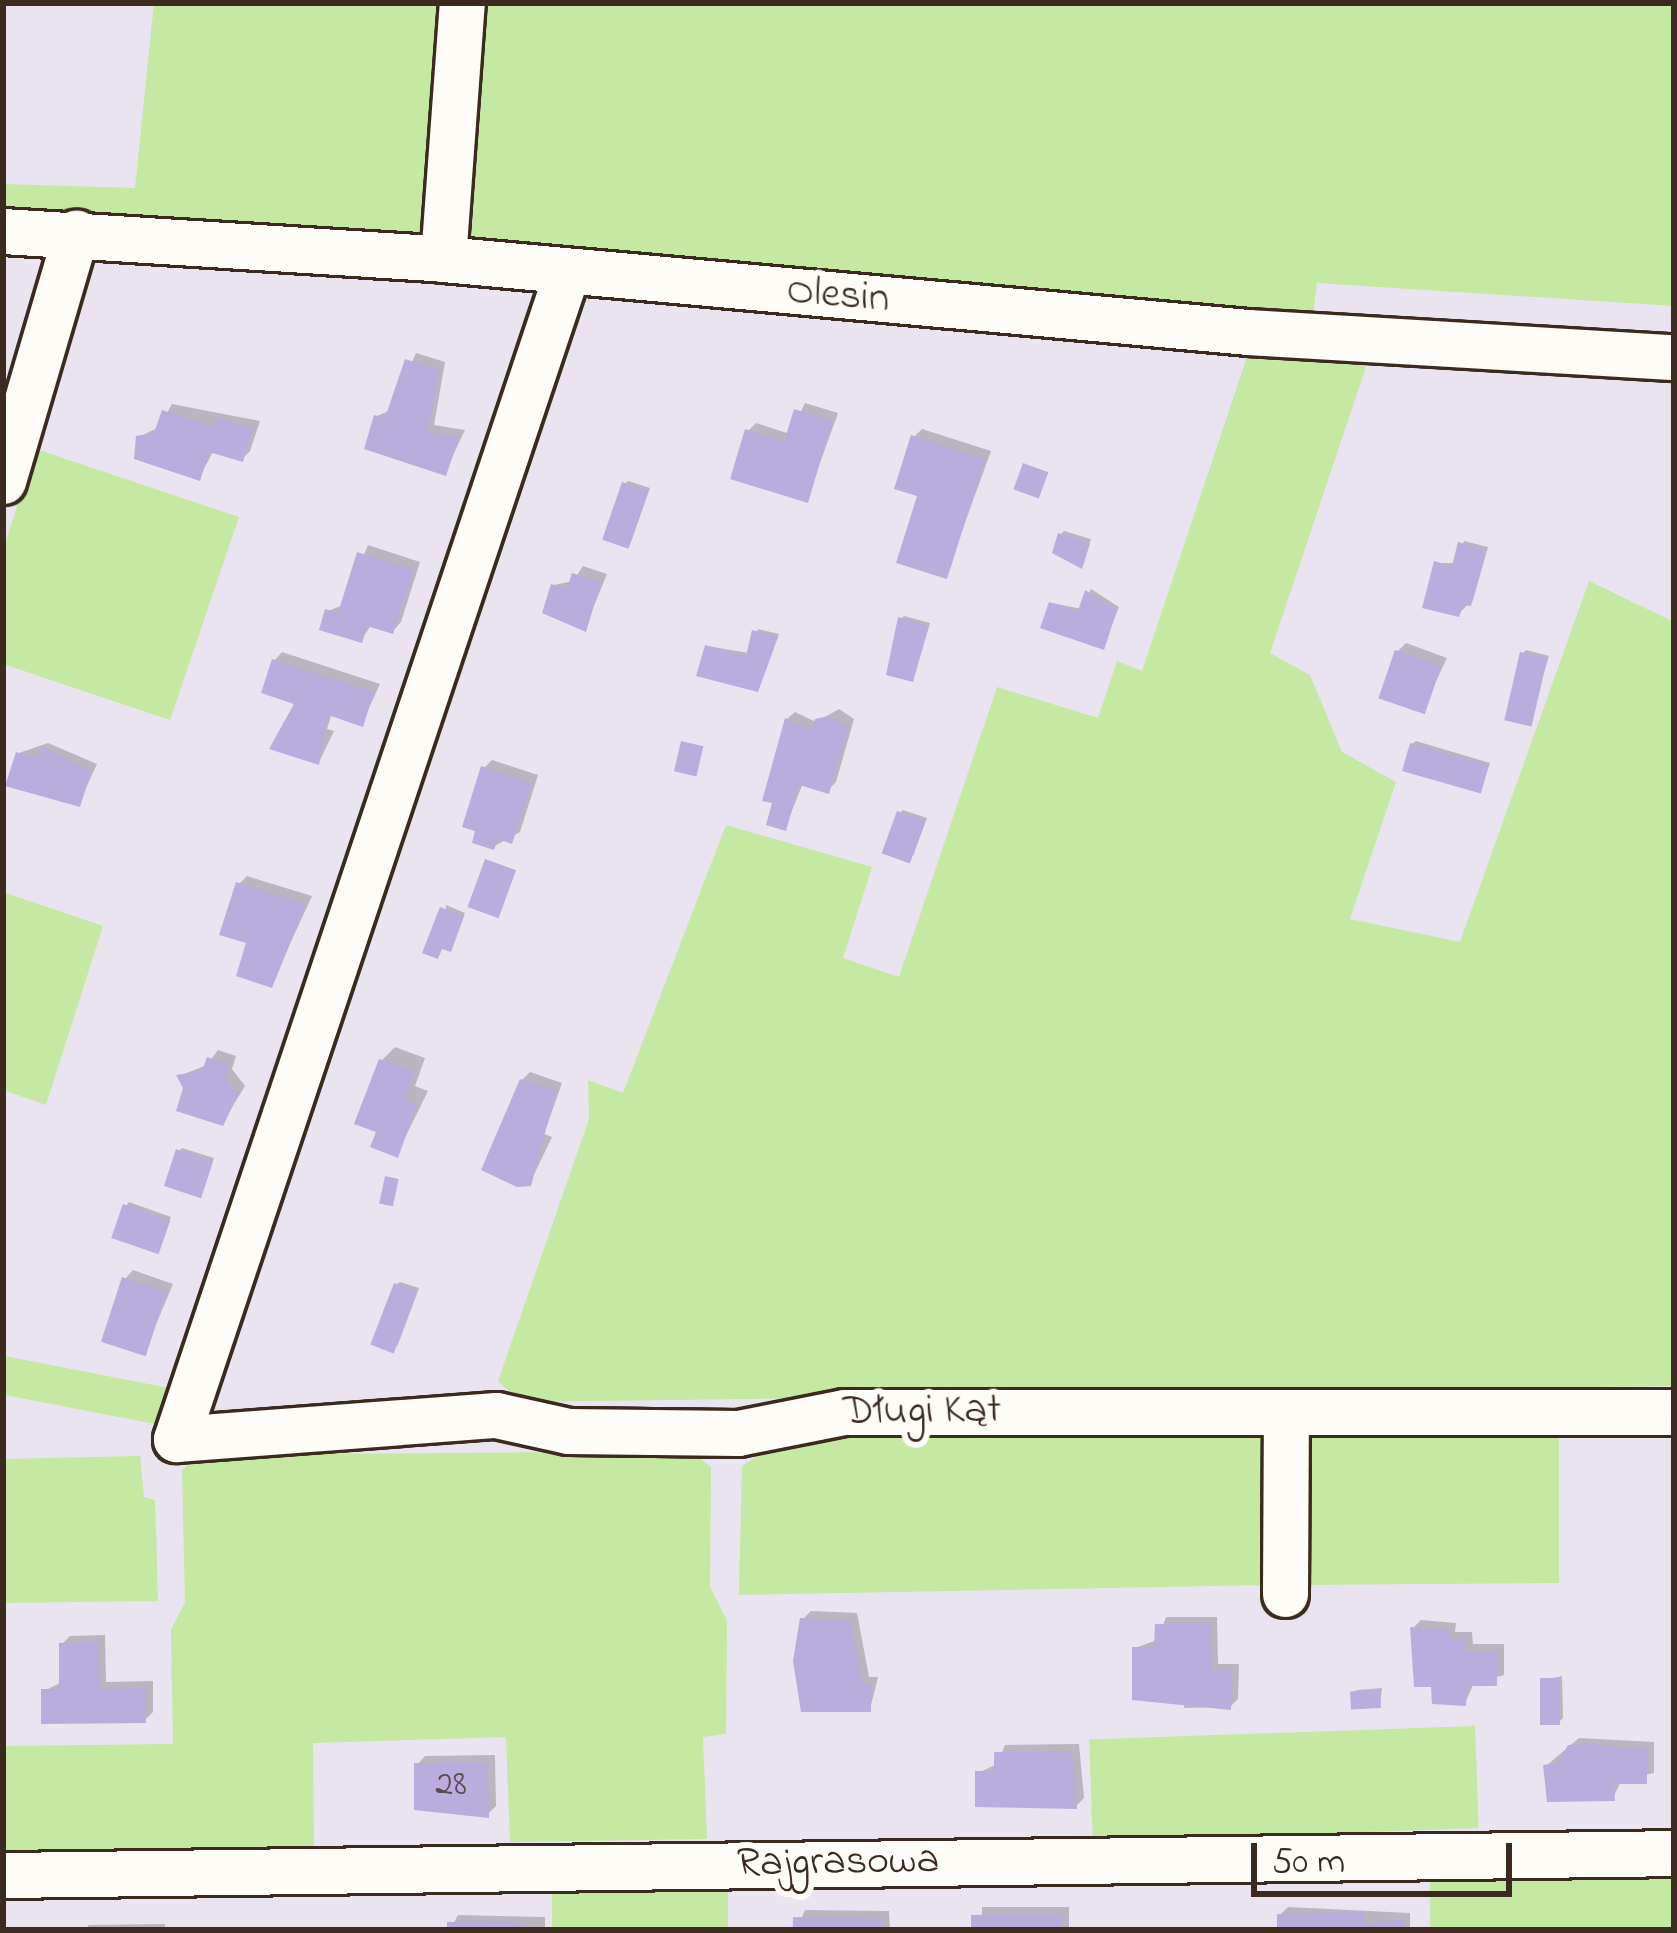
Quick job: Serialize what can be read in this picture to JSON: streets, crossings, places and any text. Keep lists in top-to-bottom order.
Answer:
{
  "streets": {
    "street": ["Olesin", "Długi Kąt", "Rajgrasowa"]
  },
  "crossings": [
    ["Olesin", "Długi Kąt"]
  ],
  "house_numbers": ["28"],
  "scale_bar": "50 m"
}
